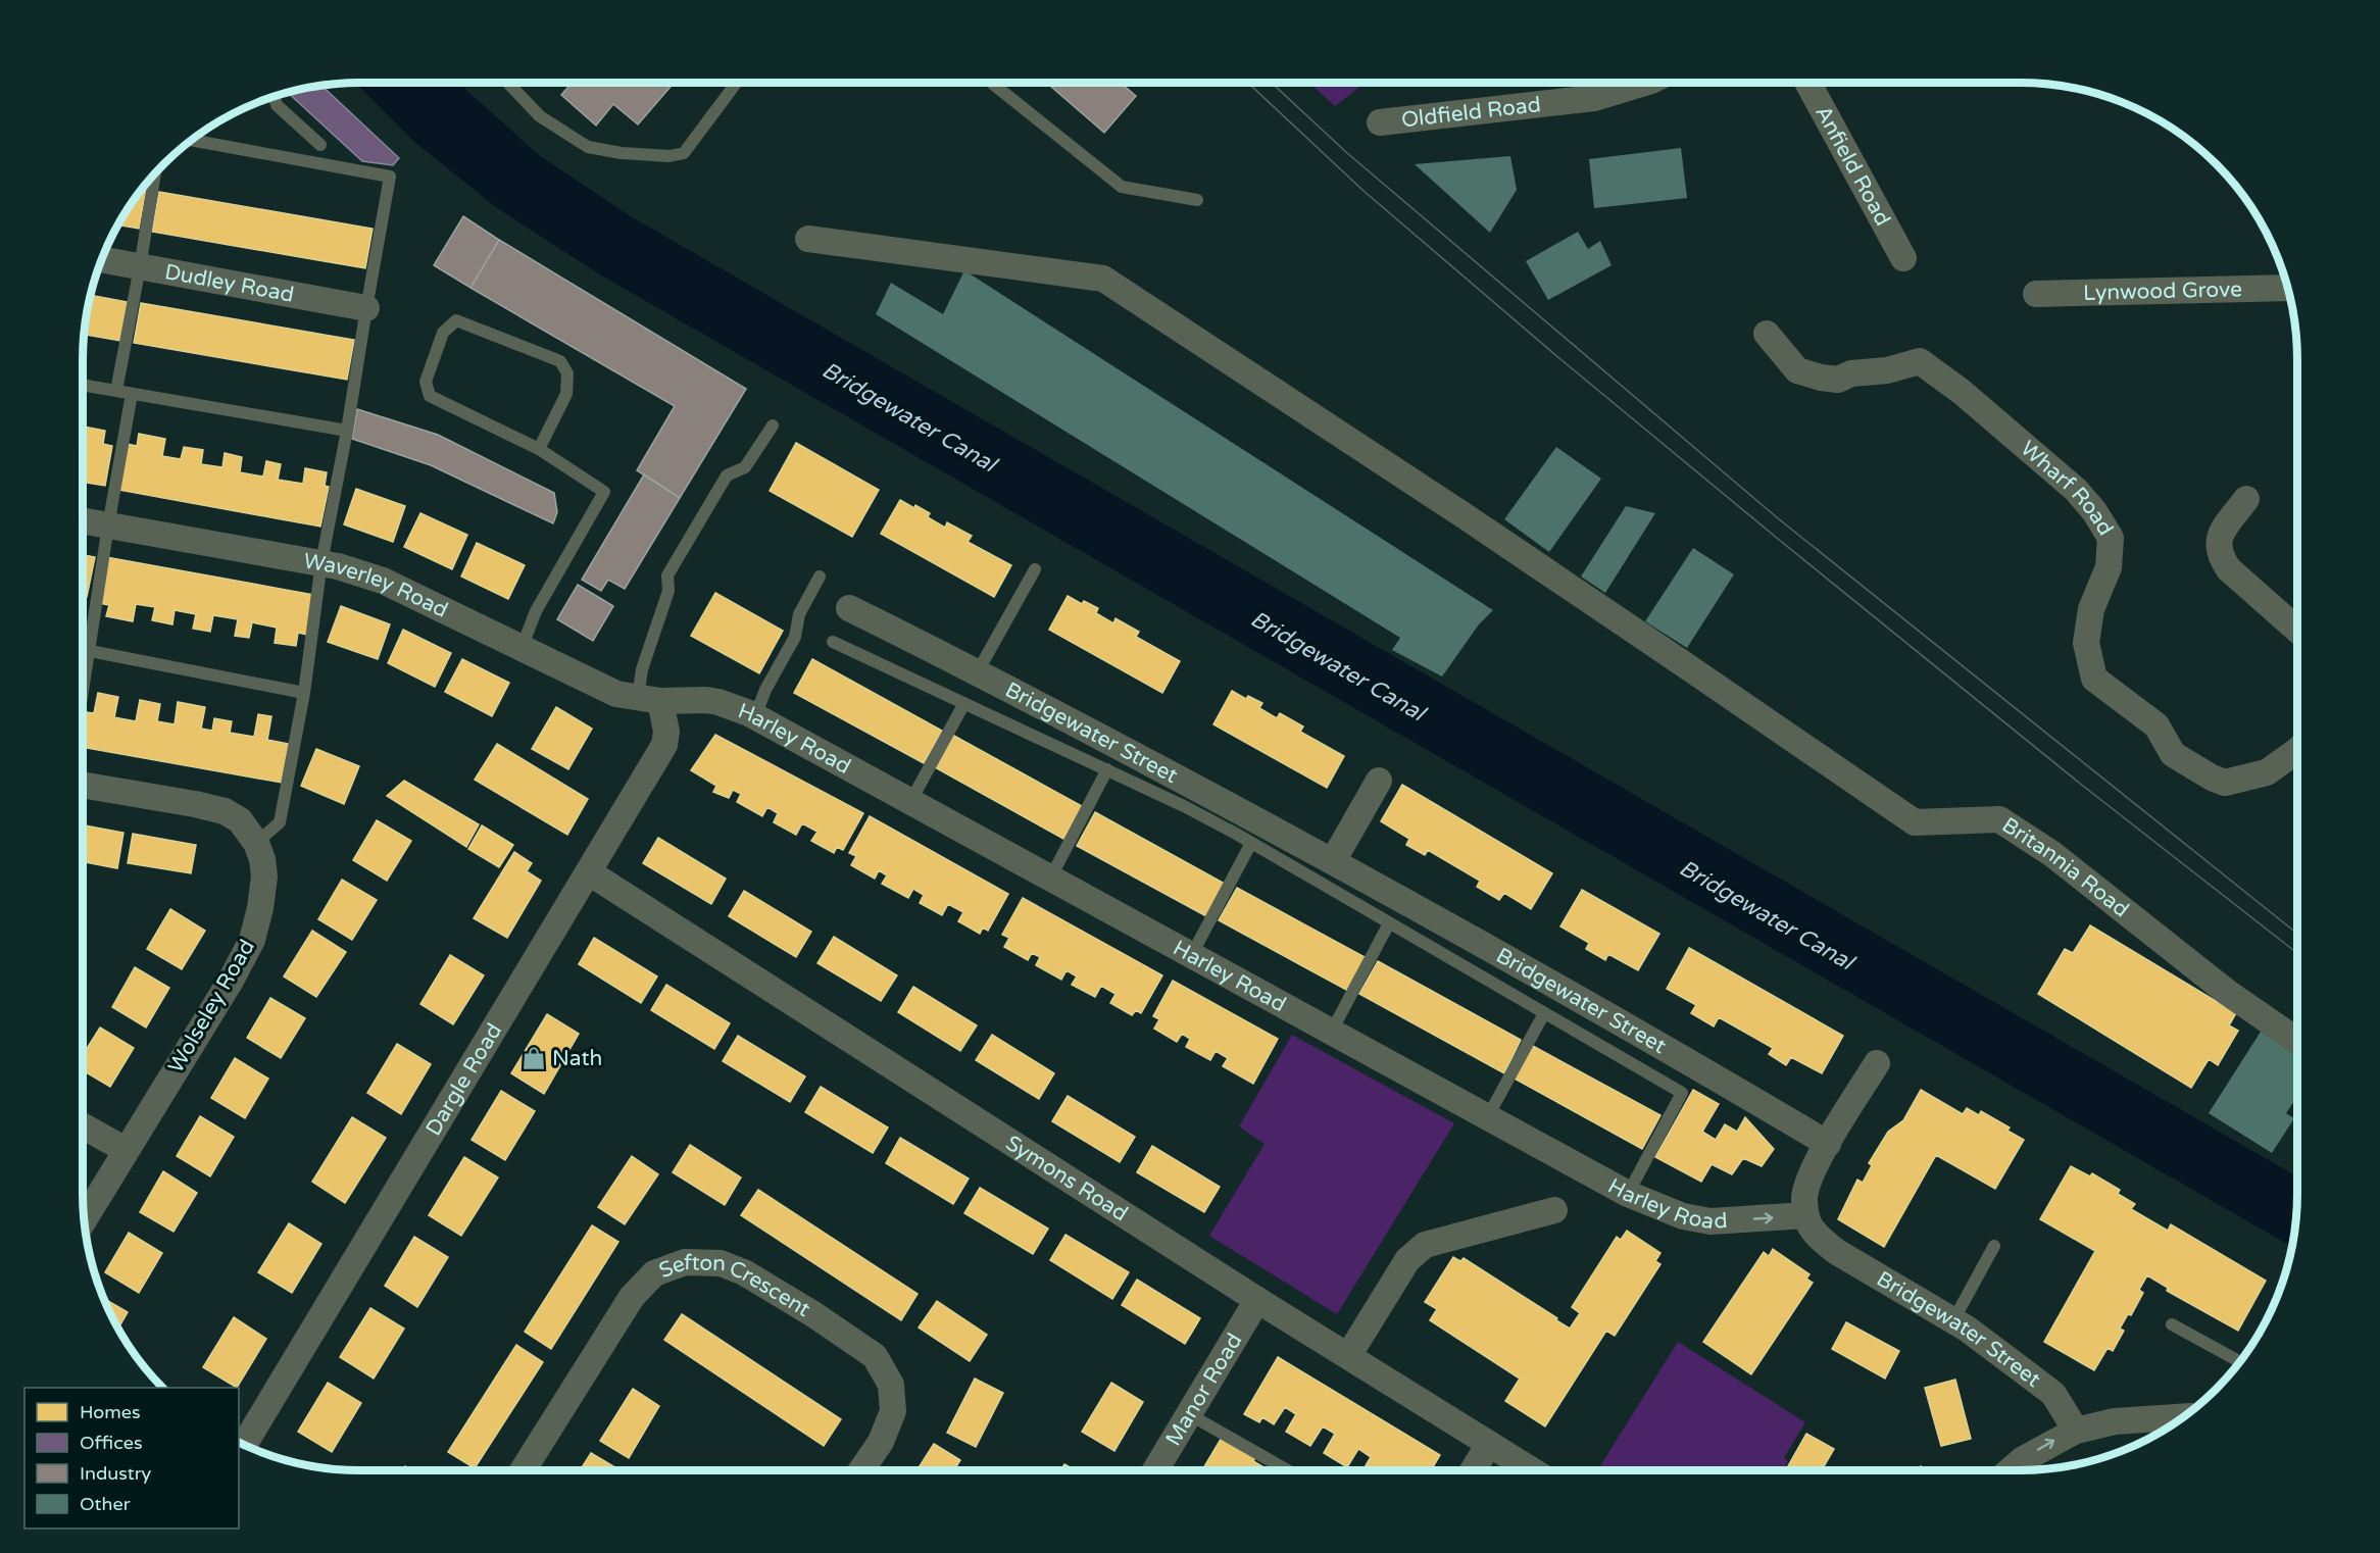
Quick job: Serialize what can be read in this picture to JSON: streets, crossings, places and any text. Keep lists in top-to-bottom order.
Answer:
{
  "streets": {
    "street": [
      "Oldfield Road",
      "Anfield Road",
      "Dudley Road",
      "Lynwood Grove",
      "Wharf Road",
      "Waverley Road",
      "Bridgewater Street",
      "Harley Road",
      "Britannia Road",
      "Wolseley Road",
      "Dargle Road",
      "Symons Road",
      "Sefton Crescent",
      "Manor Road"
    ]
  },
  "crossings": [
    ["Waverley Road", "Harley Road"],
    ["Waverley Road", "Dargle Road"],
    ["Bridgewater Street", "Harley Road"],
    ["Harley Road", "Dargle Road"],
    ["Dargle Road", "Symons Road"],
    ["Symons Road", "Manor Road"]
  ],
  "water": ["Bridgewater Canal"],
  "places": {
    "shop": ["Nath"]
  },
  "legend": [
    "Homes",
    "Offices",
    "Industry",
    "Other"
  ]
}
